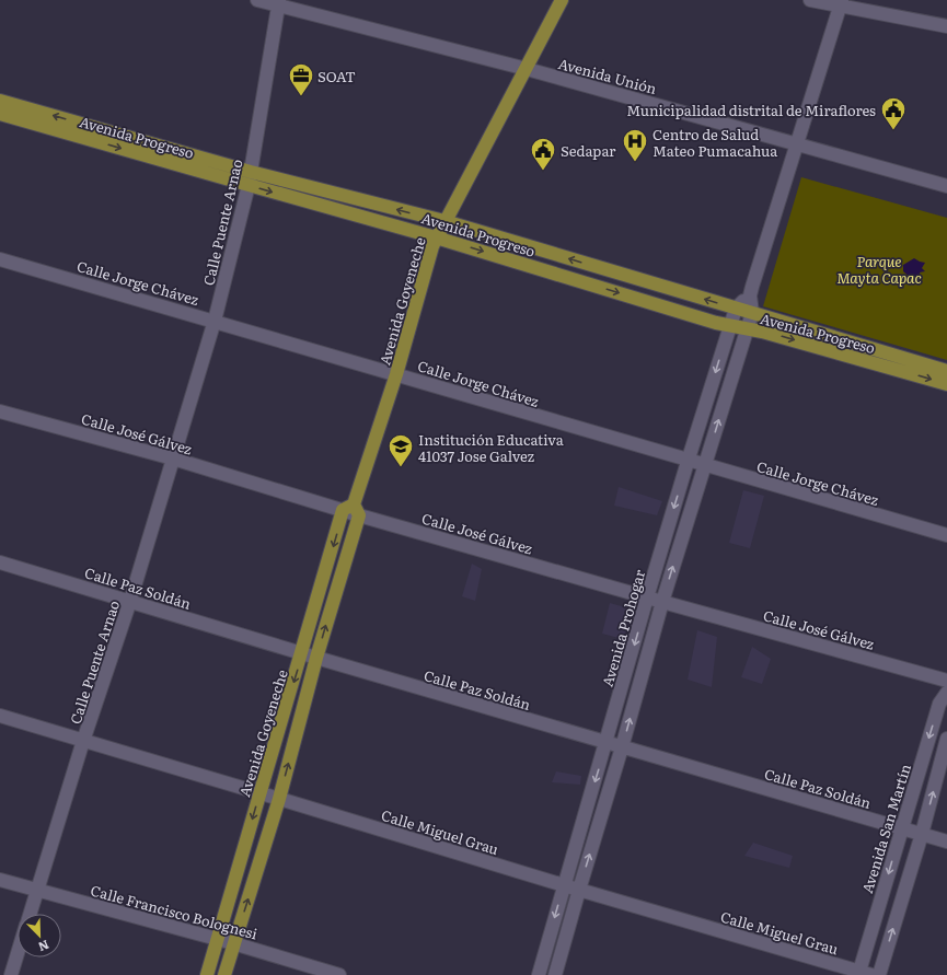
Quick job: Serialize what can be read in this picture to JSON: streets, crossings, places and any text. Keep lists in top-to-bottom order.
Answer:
{
  "streets": {
    "main road": ["Avenida Progreso", "Avenida Goyeneche"],
    "street": [
      "Avenida Unión",
      "Calle Puente Arnao",
      "Calle Jorge Chávez",
      "Calle José Gálvez",
      "Calle Paz Soldán",
      "Avenida Prohogar",
      "Avenida San Martín",
      "Calle Miguel Grau",
      "Calle Francisco Bolognesi"
    ]
  },
  "crossings": [
    ["Avenida Unión", "Calle Puente Arnao"],
    ["Avenida Unión", "Avenida Goyeneche"],
    ["Avenida Progreso", "Calle Puente Arnao"],
    ["Avenida Progreso", "Avenida Goyeneche"],
    ["Avenida Progreso", "Avenida Prohogar"],
    ["Calle Puente Arnao", "Calle Jorge Chávez"],
    ["Calle Puente Arnao", "Calle José Gálvez"],
    ["Calle Puente Arnao", "Calle Paz Soldán"],
    ["Calle Puente Arnao", "Calle Miguel Grau"],
    ["Calle Puente Arnao", "Calle Francisco Bolognesi"],
    ["Calle Jorge Chávez", "Avenida Goyeneche"],
    ["Calle Jorge Chávez", "Avenida Prohogar"],
    ["Avenida Goyeneche", "Calle José Gálvez"],
    ["Avenida Goyeneche", "Calle Paz Soldán"],
    ["Avenida Goyeneche", "Calle Miguel Grau"],
    ["Avenida Goyeneche", "Calle Francisco Bolognesi"],
    ["Calle José Gálvez", "Avenida Prohogar"],
    ["Calle Paz Soldán", "Avenida Prohogar"],
    ["Calle Paz Soldán", "Avenida San Martín"],
    ["Avenida Prohogar", "Calle Miguel Grau"],
    ["Avenida San Martín", "Calle Miguel Grau"]
  ],
  "parks": ["Parque Mayta Capac"],
  "places": {
    "office": ["SOAT"],
    "public building": ["Municipalidad distrital de Miraflores", "Sedapar"],
    "hospital": ["Centro de Salud Mateo Pumacahua"],
    "school or university": ["Institución Educativa 41037 Jose Galvez"]
  },
  "north": "bottom right"
}
